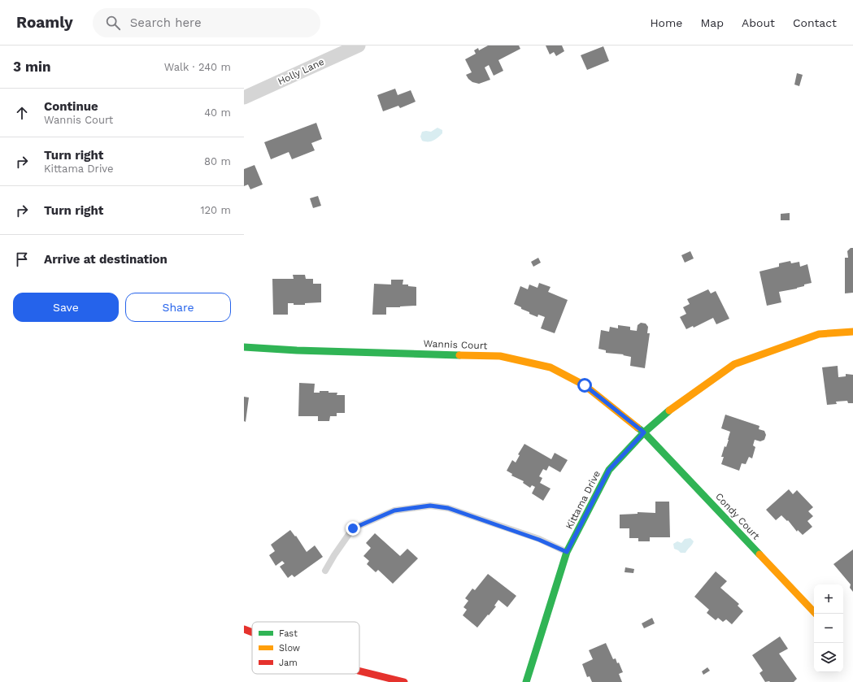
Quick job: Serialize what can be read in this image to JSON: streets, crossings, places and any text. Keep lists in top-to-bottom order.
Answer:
{
  "streets": {
    "street": [
      "Holly Lane",
      "Wannis Court",
      "Kittama Drive",
      "Condy Court"
    ]
  },
  "crossings": [
    ["Wannis Court", "Kittama Drive"],
    ["Wannis Court", "Condy Court"],
    ["Kittama Drive", "Condy Court"]
  ],
  "legend": ["Fast", "Slow", "Jam"],
  "page": {
    "header": "Roamly",
    "search": "Search here",
    "nav": [
      "Home",
      "Map",
      "About",
      "Contact"
    ],
    "heading": ["3 min", "Walk · 240 m"],
    "list": [
      ["Continue", "Wannis Court", "40 m"],
      ["Turn right", "Kittama Drive", "80 m"],
      ["Turn right", "120 m"],
      "Arrive at destination"
    ],
    "buttons": ["Save", "Share"],
    "map_buttons": ["+", "−"]
  }
}
